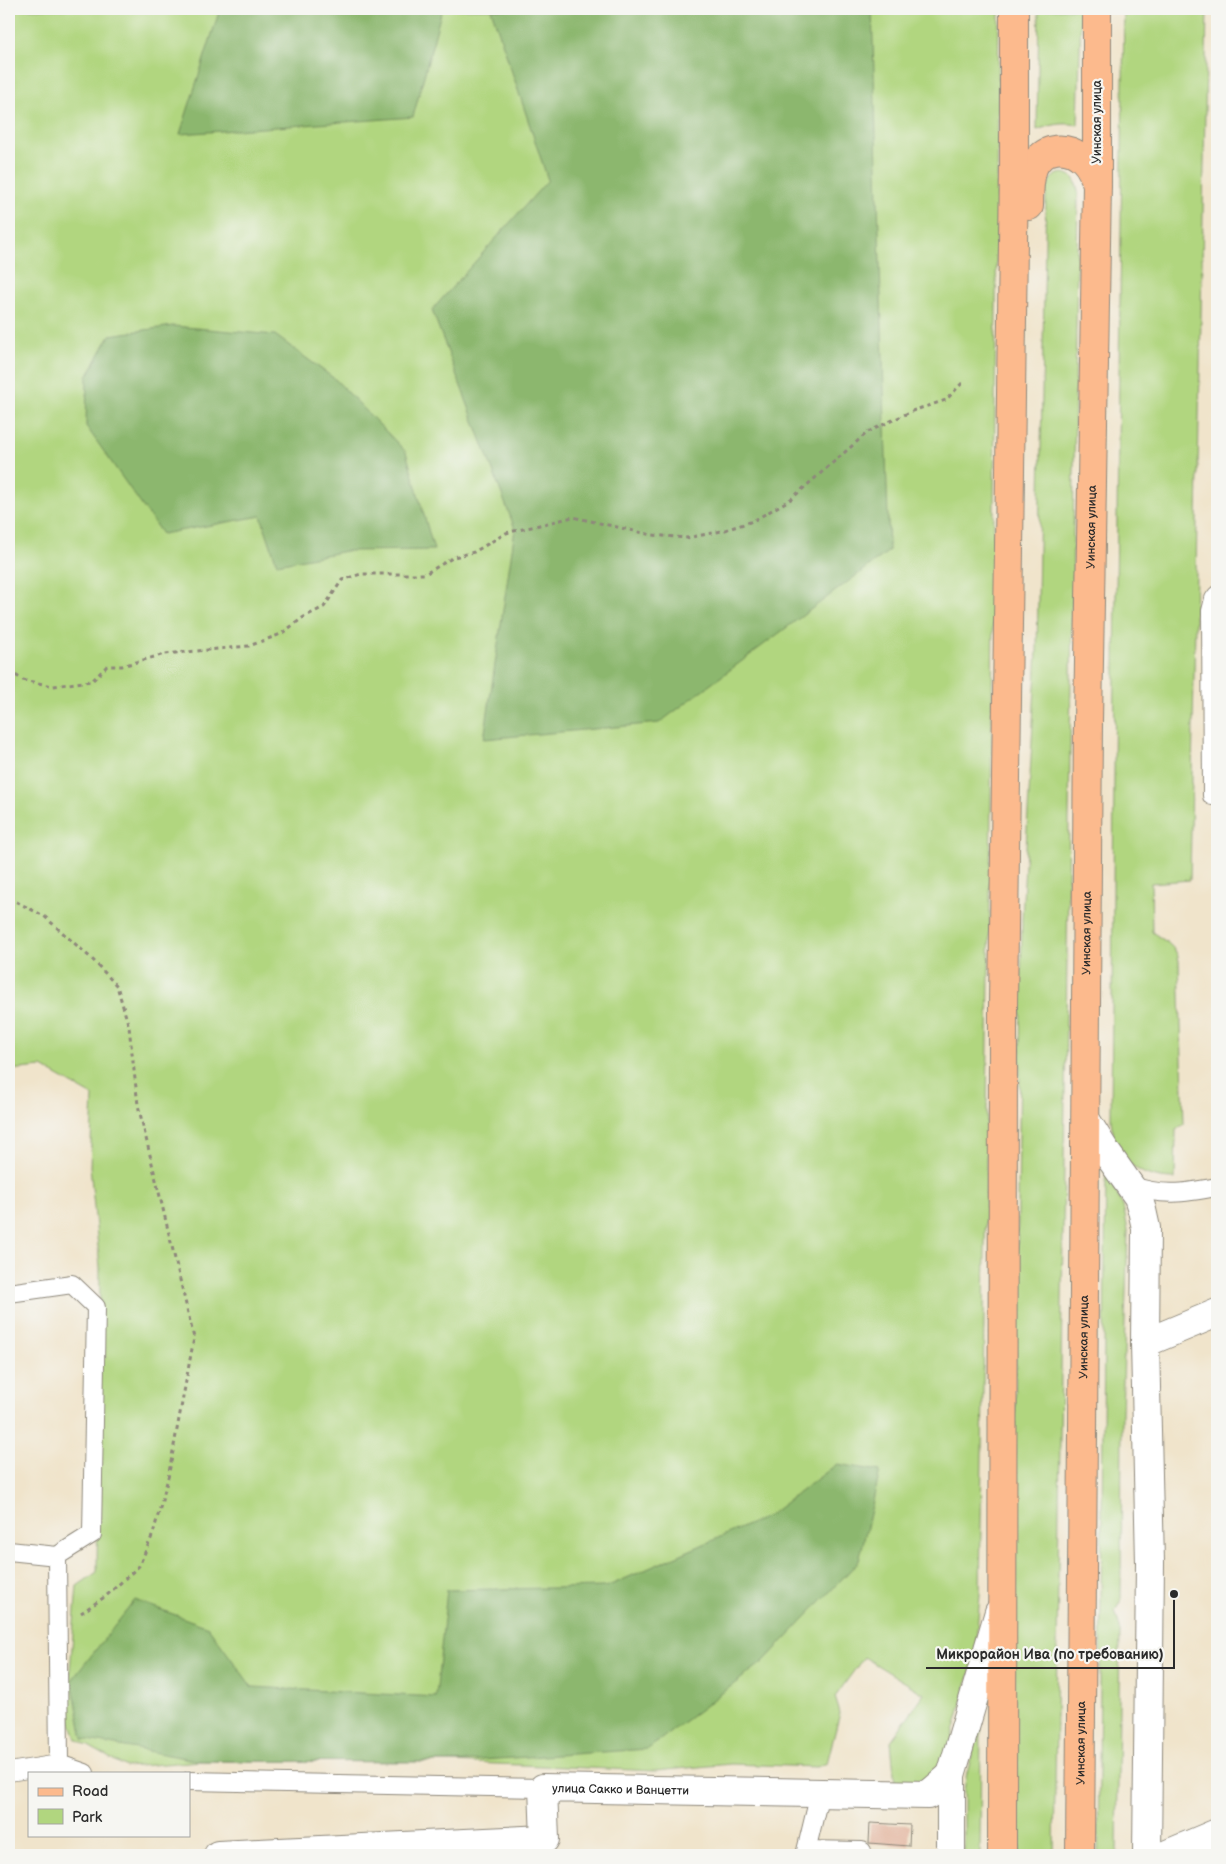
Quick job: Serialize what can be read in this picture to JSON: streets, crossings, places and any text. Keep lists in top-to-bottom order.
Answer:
{
  "streets": {
    "main road": ["Уинская улица"],
    "street": ["улица Сакко и Ванцетти"]
  },
  "places": ["Микрорайон Ива (по требованию)"],
  "legend": ["Road", "Park"]
}
